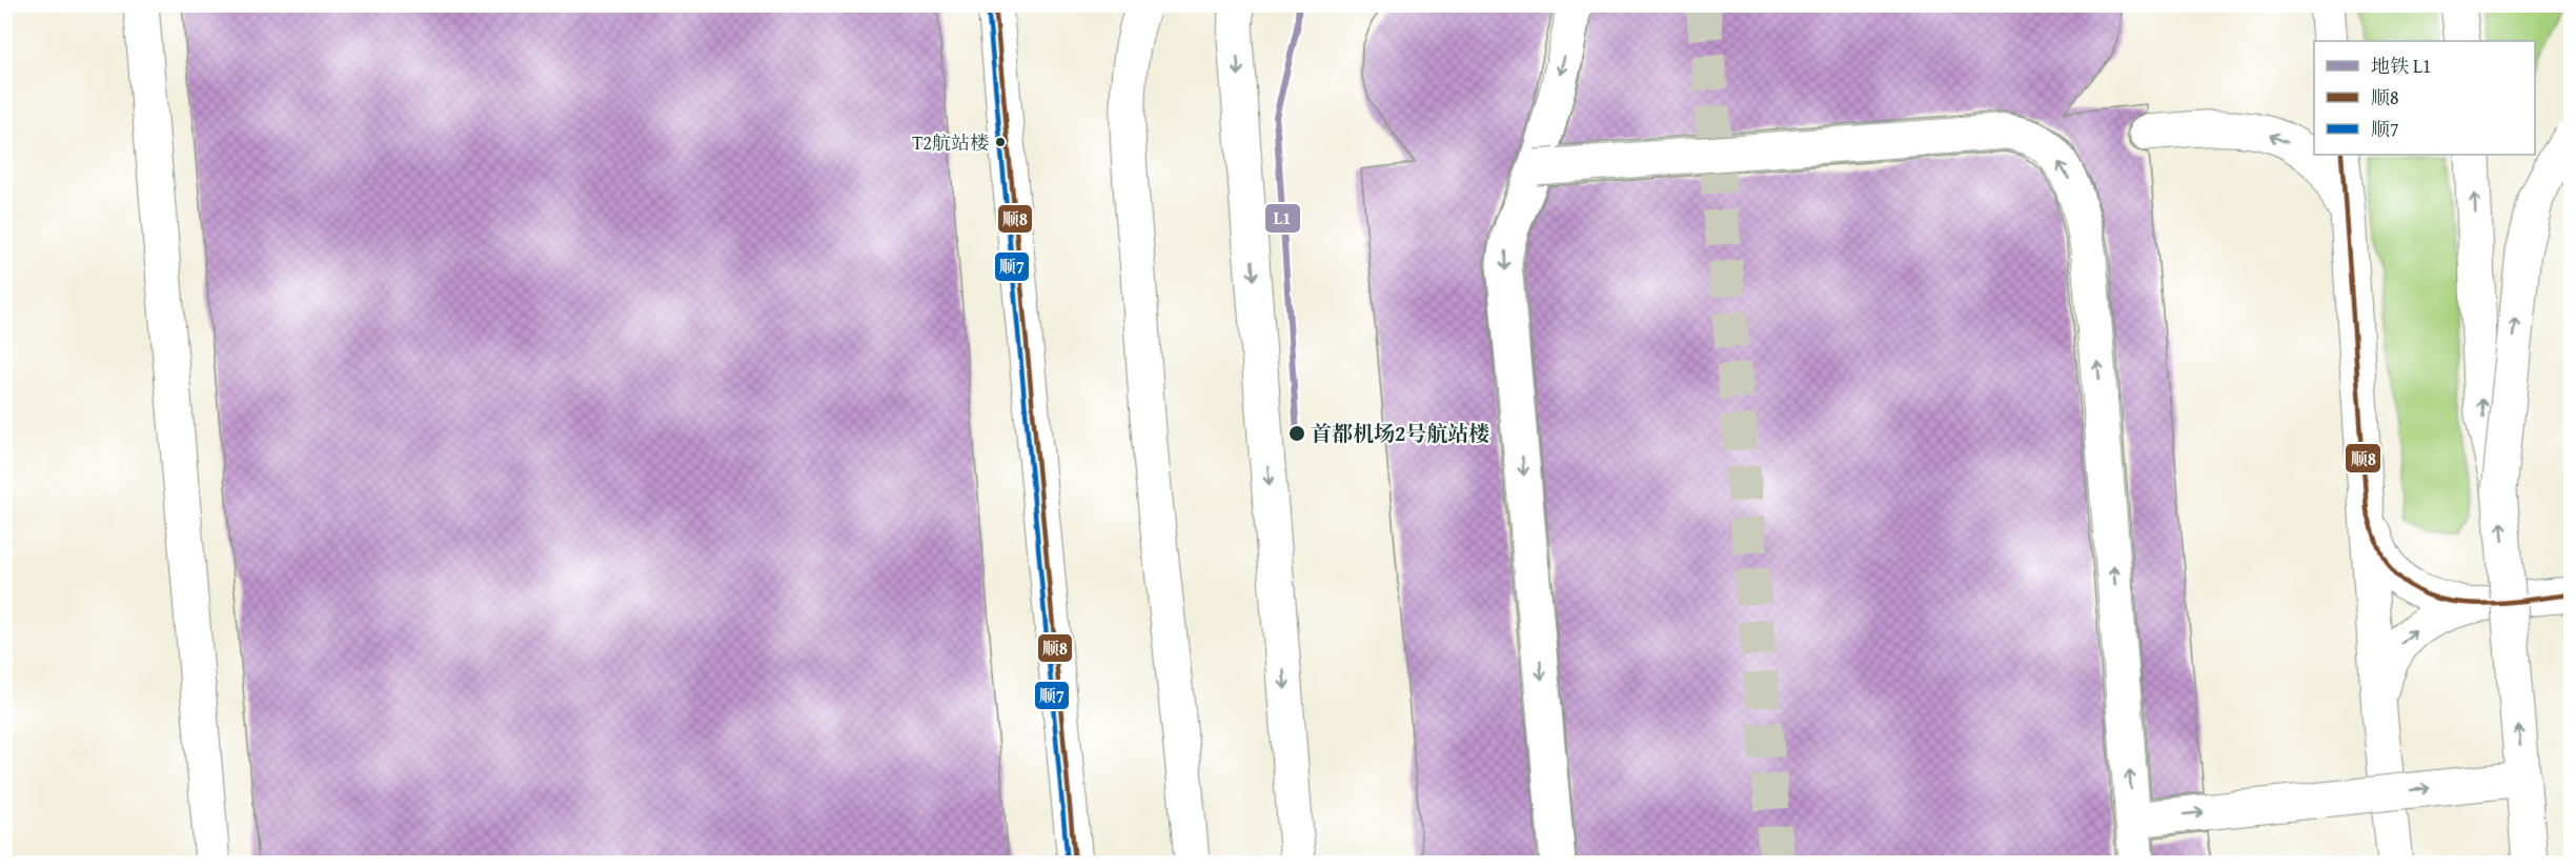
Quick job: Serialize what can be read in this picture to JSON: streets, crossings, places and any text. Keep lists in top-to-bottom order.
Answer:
{
  "places": ["T2航站楼", "首都机场2号航站楼"],
  "lines": ["metro line L1", "transit line 顺8", "transit line 顺7"],
  "legend": ["地铁 L1", "顺8", "顺7"]
}
